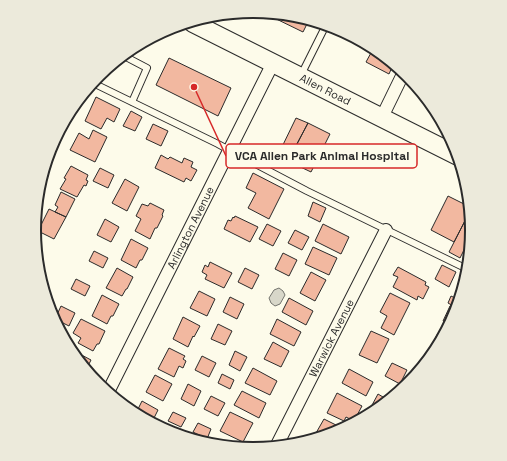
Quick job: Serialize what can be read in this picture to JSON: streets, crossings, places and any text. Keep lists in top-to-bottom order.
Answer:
{
  "streets": {
    "main road": ["Allen Road"],
    "street": ["Arlington Avenue", "Warwick Avenue"]
  },
  "crossings": [
    ["Allen Road", "Arlington Avenue"]
  ],
  "places": ["VCA Allen Park Animal Hospital"]
}
